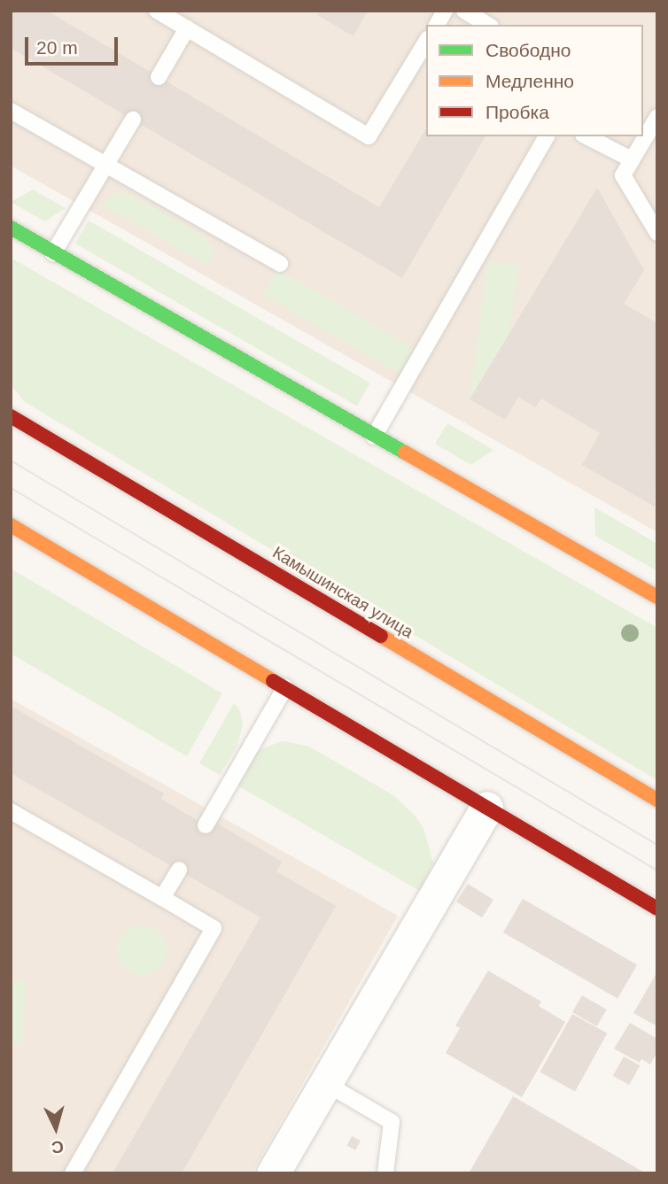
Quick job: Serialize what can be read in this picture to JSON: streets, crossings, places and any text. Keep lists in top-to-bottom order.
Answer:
{
  "streets": {
    "main road": ["Камышинская улица"]
  },
  "legend": ["Свободно", "Медленно", "Пробка"],
  "scale_bar": "20 m",
  "north": "bottom"
}
